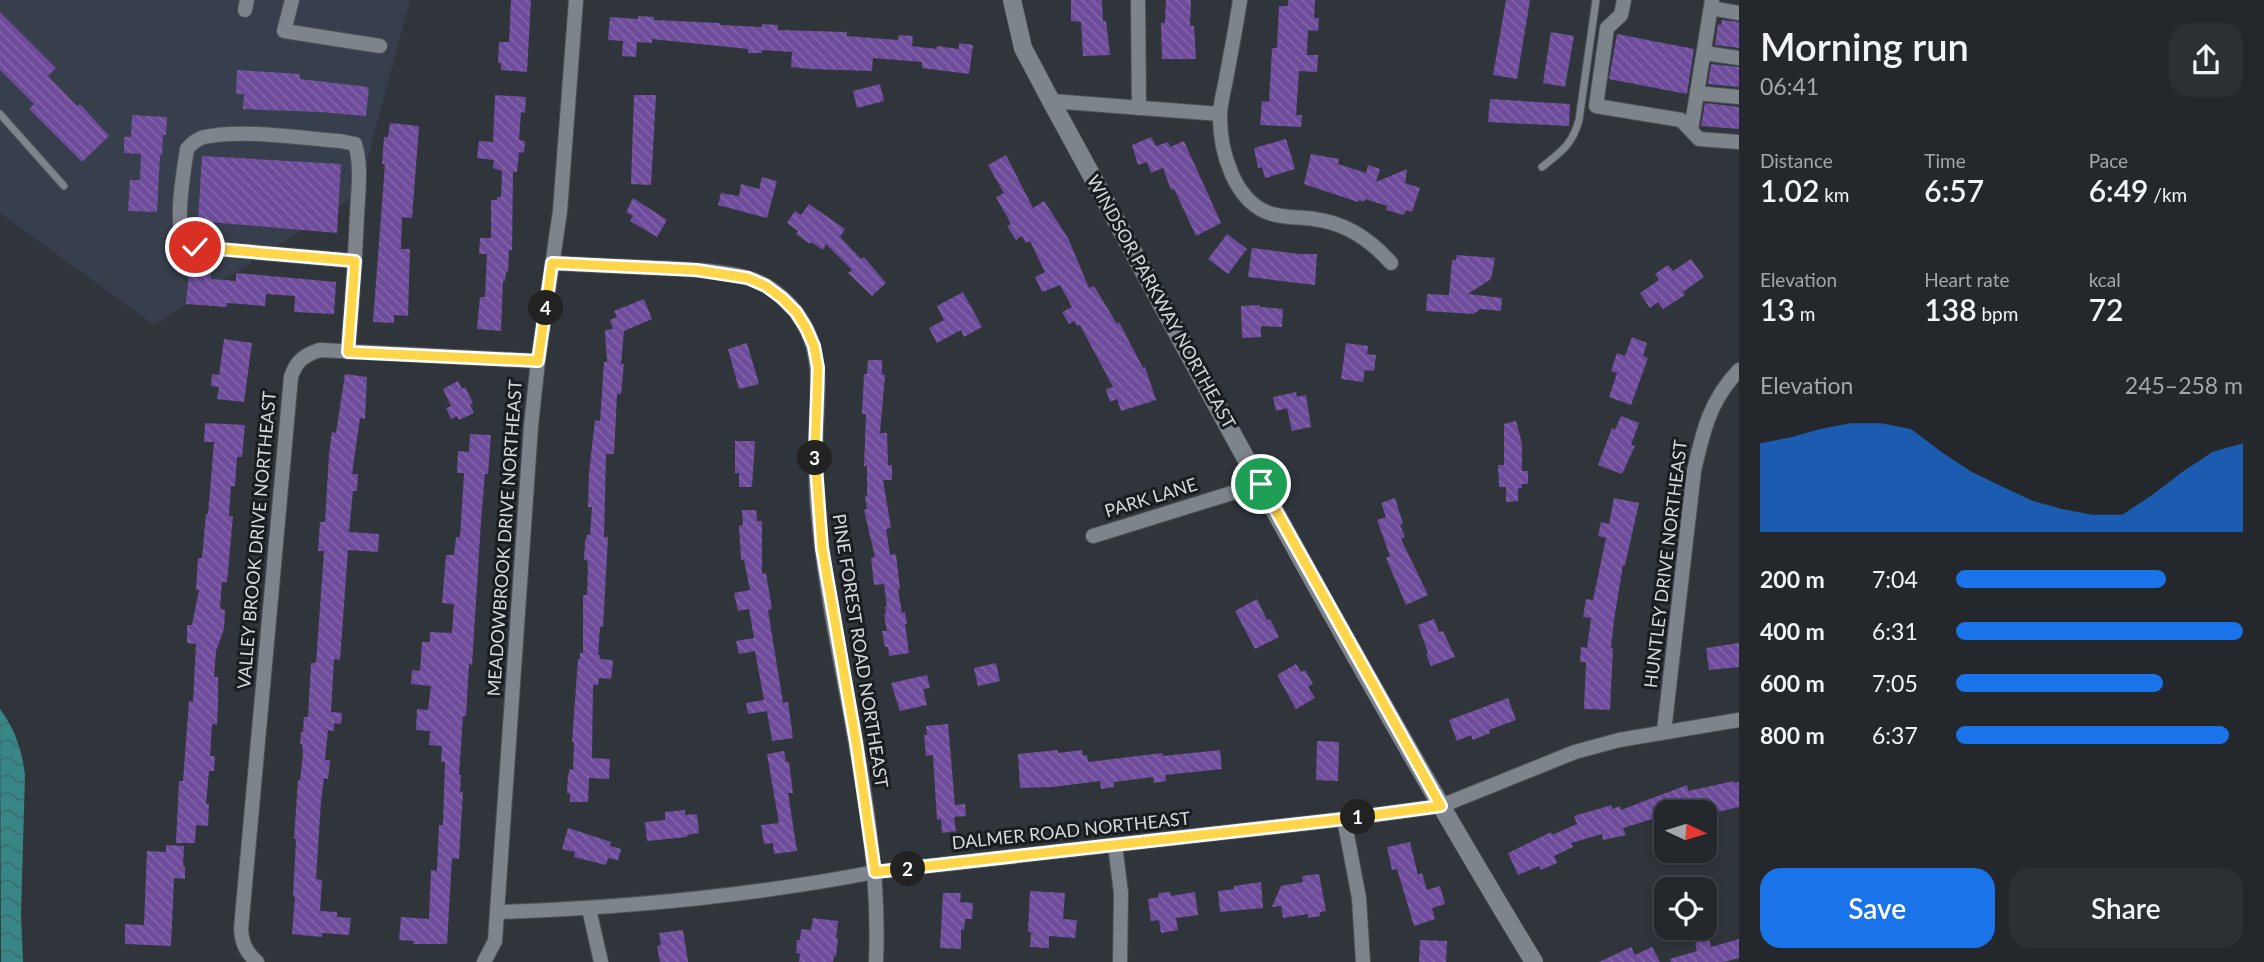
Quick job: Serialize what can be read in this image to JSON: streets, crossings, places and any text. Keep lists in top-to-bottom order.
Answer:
{
  "streets": {
    "street": [
      "WINDSOR PARKWAY NORTHEAST",
      "PARK LANE",
      "MEADOWBROOK DRIVE NORTHEAST",
      "VALLEY BROOK DRIVE NORTHEAST",
      "HUNTLEY DRIVE NORTHEAST",
      "PINE FOREST ROAD NORTHEAST",
      "DALMER ROAD NORTHEAST"
    ]
  },
  "crossings": [
    ["WINDSOR PARKWAY NORTHEAST", "PARK LANE"],
    ["WINDSOR PARKWAY NORTHEAST", "DALMER ROAD NORTHEAST"],
    ["MEADOWBROOK DRIVE NORTHEAST", "VALLEY BROOK DRIVE NORTHEAST"],
    ["MEADOWBROOK DRIVE NORTHEAST", "PINE FOREST ROAD NORTHEAST"],
    ["MEADOWBROOK DRIVE NORTHEAST", "DALMER ROAD NORTHEAST"],
    ["HUNTLEY DRIVE NORTHEAST", "DALMER ROAD NORTHEAST"],
    ["PINE FOREST ROAD NORTHEAST", "DALMER ROAD NORTHEAST"]
  ],
  "north": "right",
  "page": {
    "heading": ["Morning run", "06:41"],
    "stats": [
      ["Distance", "1.02 km"],
      ["Time", "6:57"],
      ["Pace", "6:49 /km"],
      ["Elevation", "13 m"],
      ["Heart rate", "138 bpm"],
      ["kcal", "72"]
    ],
    "pins": [
      "4",
      "3",
      "1",
      "2"
    ],
    "chart": ["Elevation", "245–258 m"],
    "list": [
      {
        "name": "200 m",
        "note": "7:04"
      },
      {
        "name": "400 m",
        "note": "6:31"
      },
      {
        "name": "600 m",
        "note": "7:05"
      },
      {
        "name": "800 m",
        "note": "6:37"
      }
    ],
    "buttons": ["Save", "Share"]
  }
}
